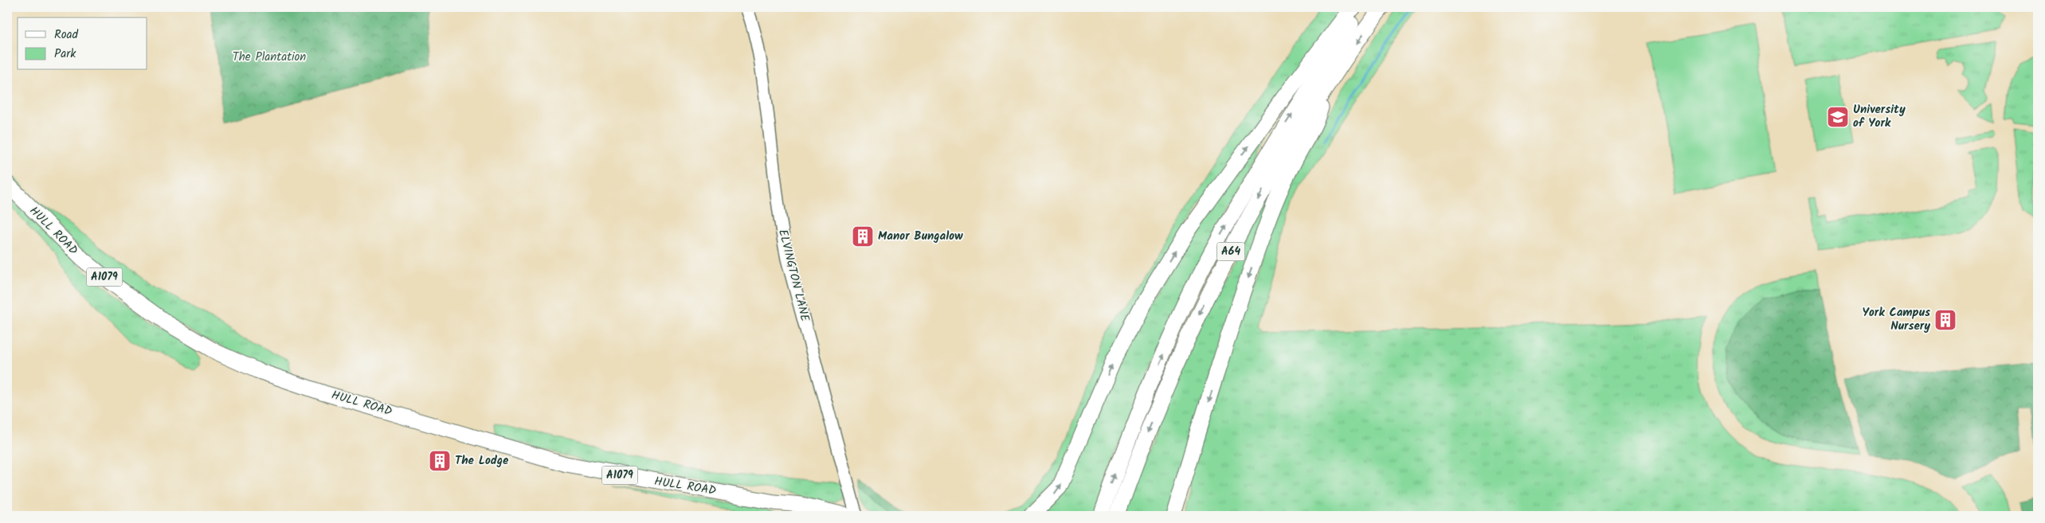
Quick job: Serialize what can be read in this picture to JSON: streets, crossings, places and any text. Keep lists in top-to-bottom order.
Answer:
{
  "streets": {
    "highway": ["HULL ROAD", "A64", "A1079"],
    "main road": ["ELVINGTON LANE"]
  },
  "parks": ["The Plantation"],
  "places": {
    "school or university": ["University of York"],
    "building": ["Manor Bungalow", "York Campus Nursery", "The Lodge"]
  },
  "legend": ["Road", "Park"]
}
